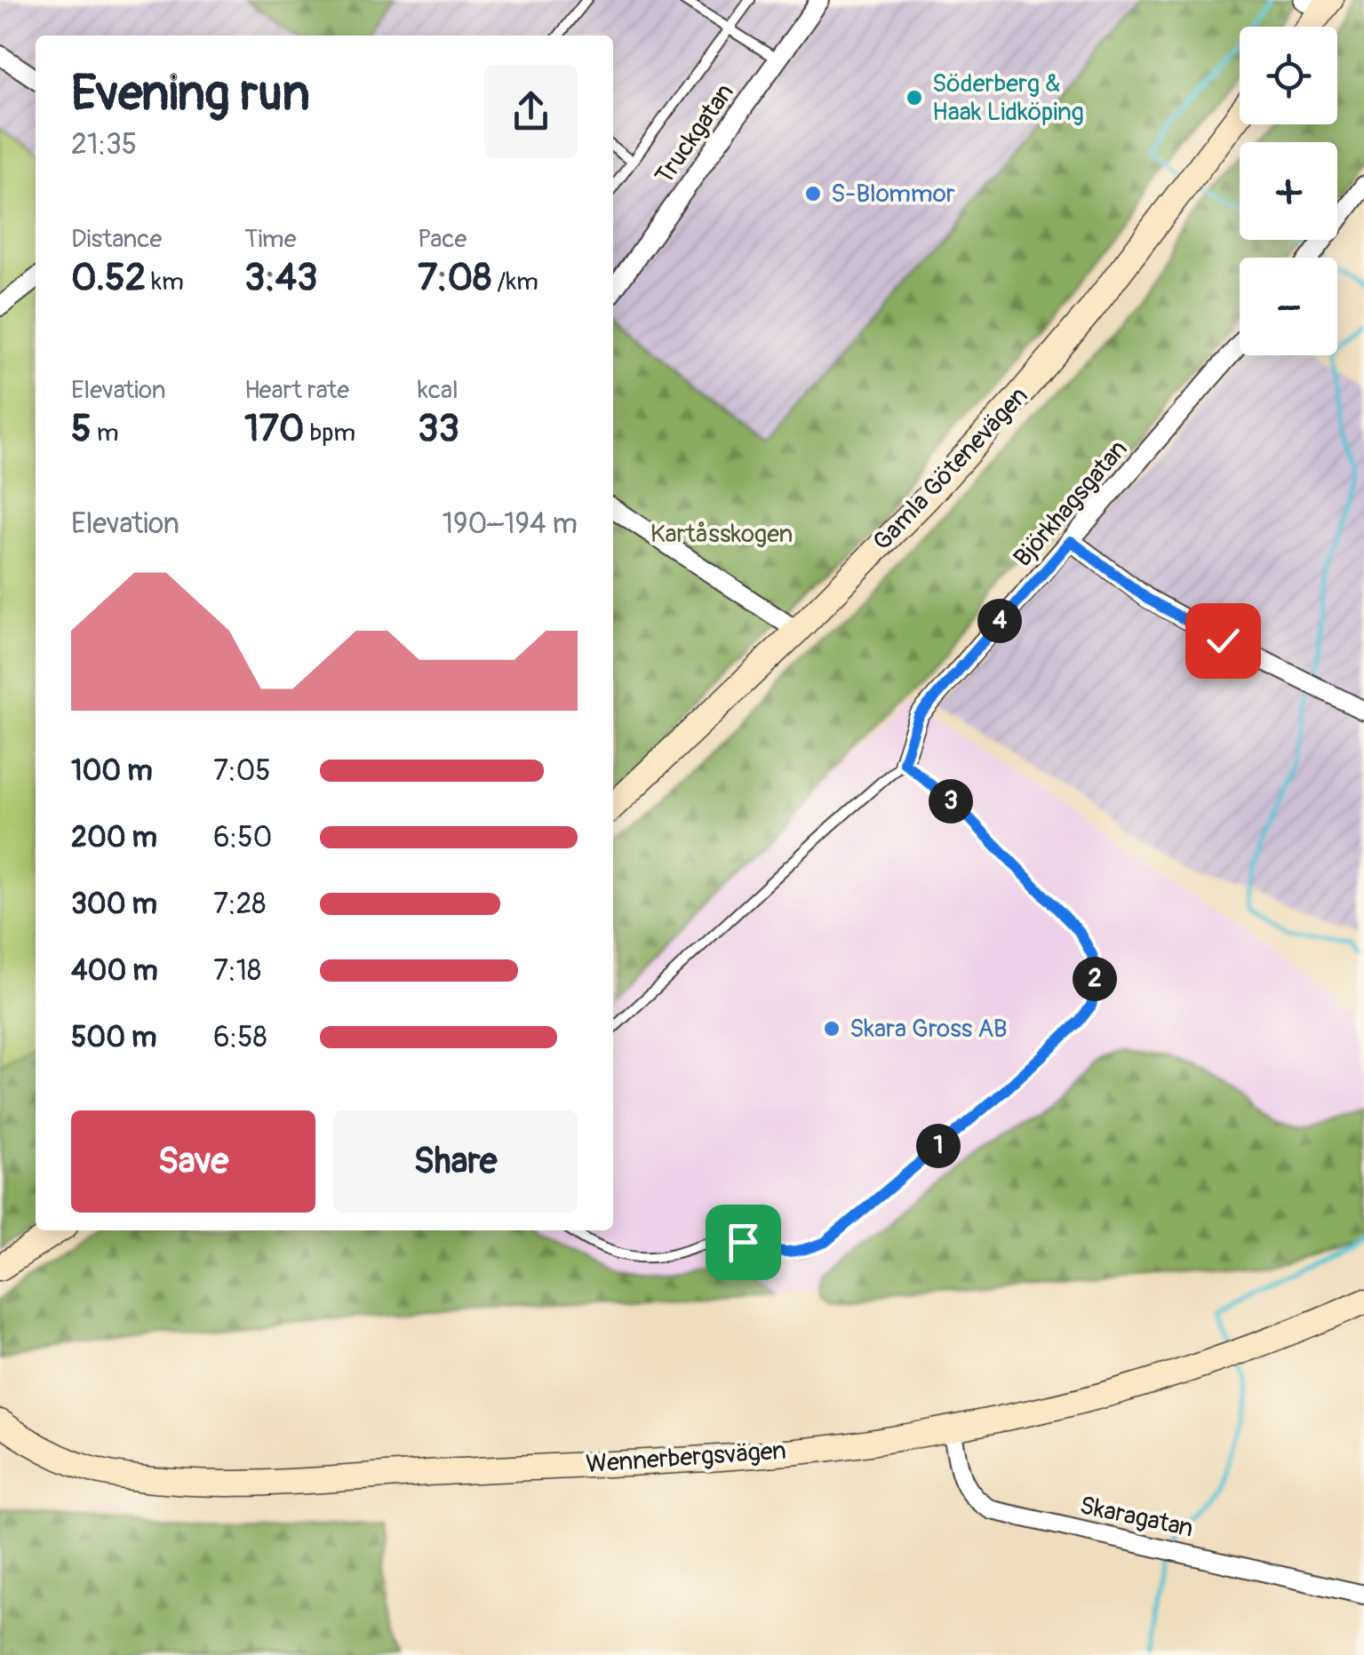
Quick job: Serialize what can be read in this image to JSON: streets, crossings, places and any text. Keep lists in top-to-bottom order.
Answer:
{
  "streets": {
    "street": [
      "Truckgatan",
      "Gamla Götenevägen",
      "Björkhagsgatan",
      "Wennerbergsvägen",
      "Skaragatan"
    ]
  },
  "crossings": [
    ["Wennerbergsvägen", "Skaragatan"]
  ],
  "parks": ["Kartåsskogen"],
  "places": ["Söderberg & Haak Lidköping", "S-Blommor", "Skara Gross AB"],
  "page": {
    "map_buttons": ["+", "−"],
    "heading": ["Evening run", "21:35"],
    "stats": [
      ["Distance", "0.52 km"],
      ["Time", "3:43"],
      ["Pace", "7:08 /km"],
      ["Elevation", "5 m"],
      ["Heart rate", "170 bpm"],
      ["kcal", "33"]
    ],
    "chart": ["Elevation", "190–194 m"],
    "pins": [
      "4",
      "3",
      "2",
      "1"
    ],
    "list": [
      {
        "name": "100 m",
        "note": "7:05"
      },
      {
        "name": "200 m",
        "note": "6:50"
      },
      {
        "name": "300 m",
        "note": "7:28"
      },
      {
        "name": "400 m",
        "note": "7:18"
      },
      {
        "name": "500 m",
        "note": "6:58"
      }
    ],
    "buttons": ["Save", "Share"]
  }
}
